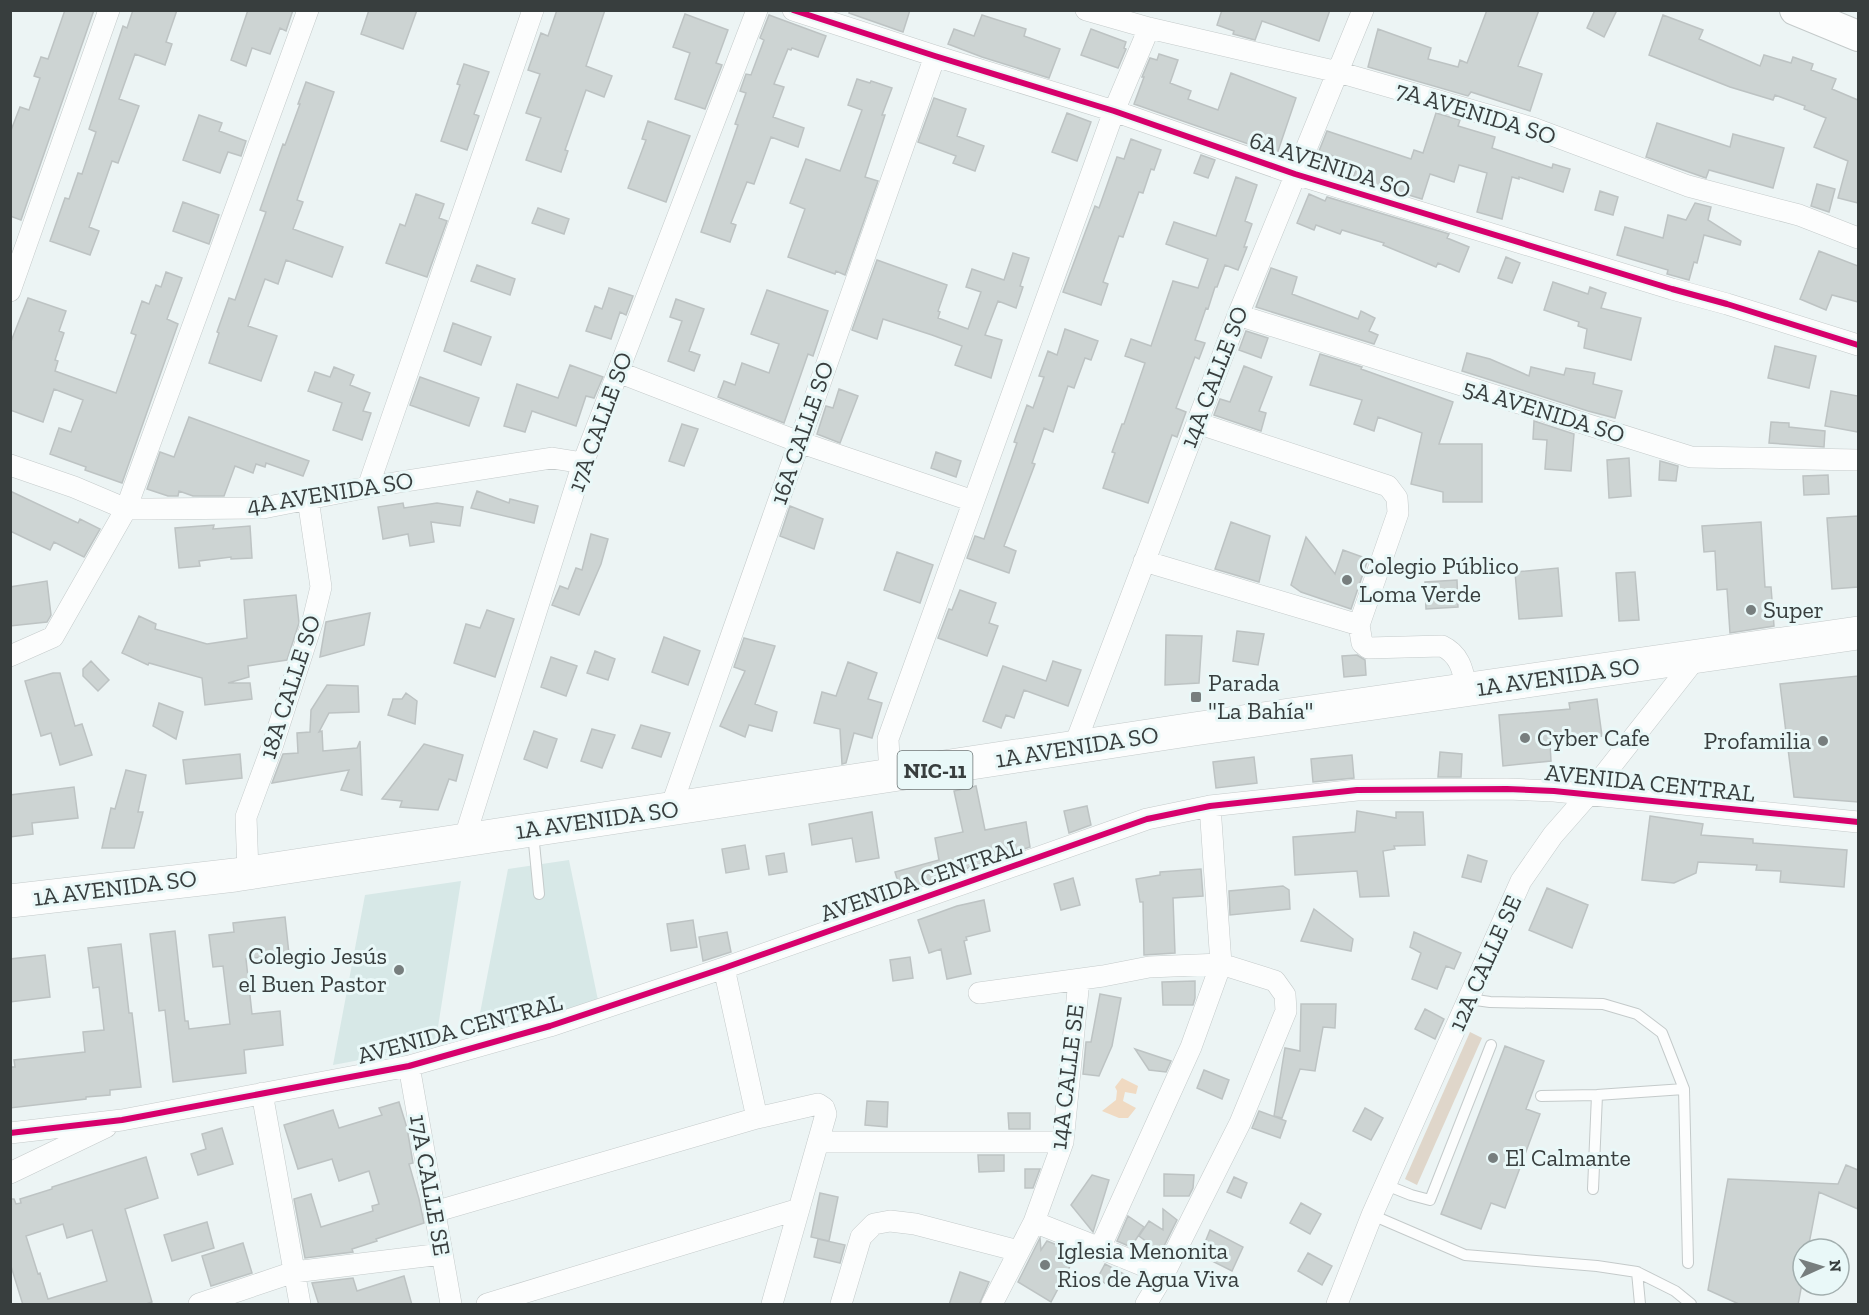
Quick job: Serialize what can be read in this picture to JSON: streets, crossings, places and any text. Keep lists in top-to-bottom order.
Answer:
{
  "streets": {
    "highway": ["1A AVENIDA SO", "NIC-11"],
    "street": [
      "7A AVENIDA SO",
      "6A AVENIDA SO",
      "14A CALLE SO",
      "5A AVENIDA SO",
      "17A CALLE SO",
      "16A CALLE SO",
      "4A AVENIDA SO",
      "18A CALLE SO",
      "AVENIDA CENTRAL",
      "12A CALLE SE",
      "14A CALLE SE",
      "17A CALLE SE"
    ]
  },
  "crossings": [
    ["7A AVENIDA SO", "14A CALLE SO"],
    ["6A AVENIDA SO", "14A CALLE SO"],
    ["6A AVENIDA SO", "16A CALLE SO"],
    ["14A CALLE SO", "5A AVENIDA SO"],
    ["14A CALLE SO", "1A AVENIDA SO"],
    ["17A CALLE SO", "4A AVENIDA SO"],
    ["17A CALLE SO", "1A AVENIDA SO"],
    ["16A CALLE SO", "1A AVENIDA SO"],
    ["4A AVENIDA SO", "18A CALLE SO"],
    ["1A AVENIDA SO", "18A CALLE SO"],
    ["1A AVENIDA SO", "12A CALLE SE"],
    ["AVENIDA CENTRAL", "12A CALLE SE"],
    ["AVENIDA CENTRAL", "17A CALLE SE"]
  ],
  "places": {
    "other": [
      "Colegio Público Loma Verde",
      "Super",
      "Cyber Cafe",
      "Profamilia",
      "Colegio Jesús el Buen Pastor",
      "El Calmante",
      "Iglesia Menonita Rios de Agua Viva"
    ],
    "transit": ["Parada \"La Bahía\""]
  },
  "north": "right"
}
